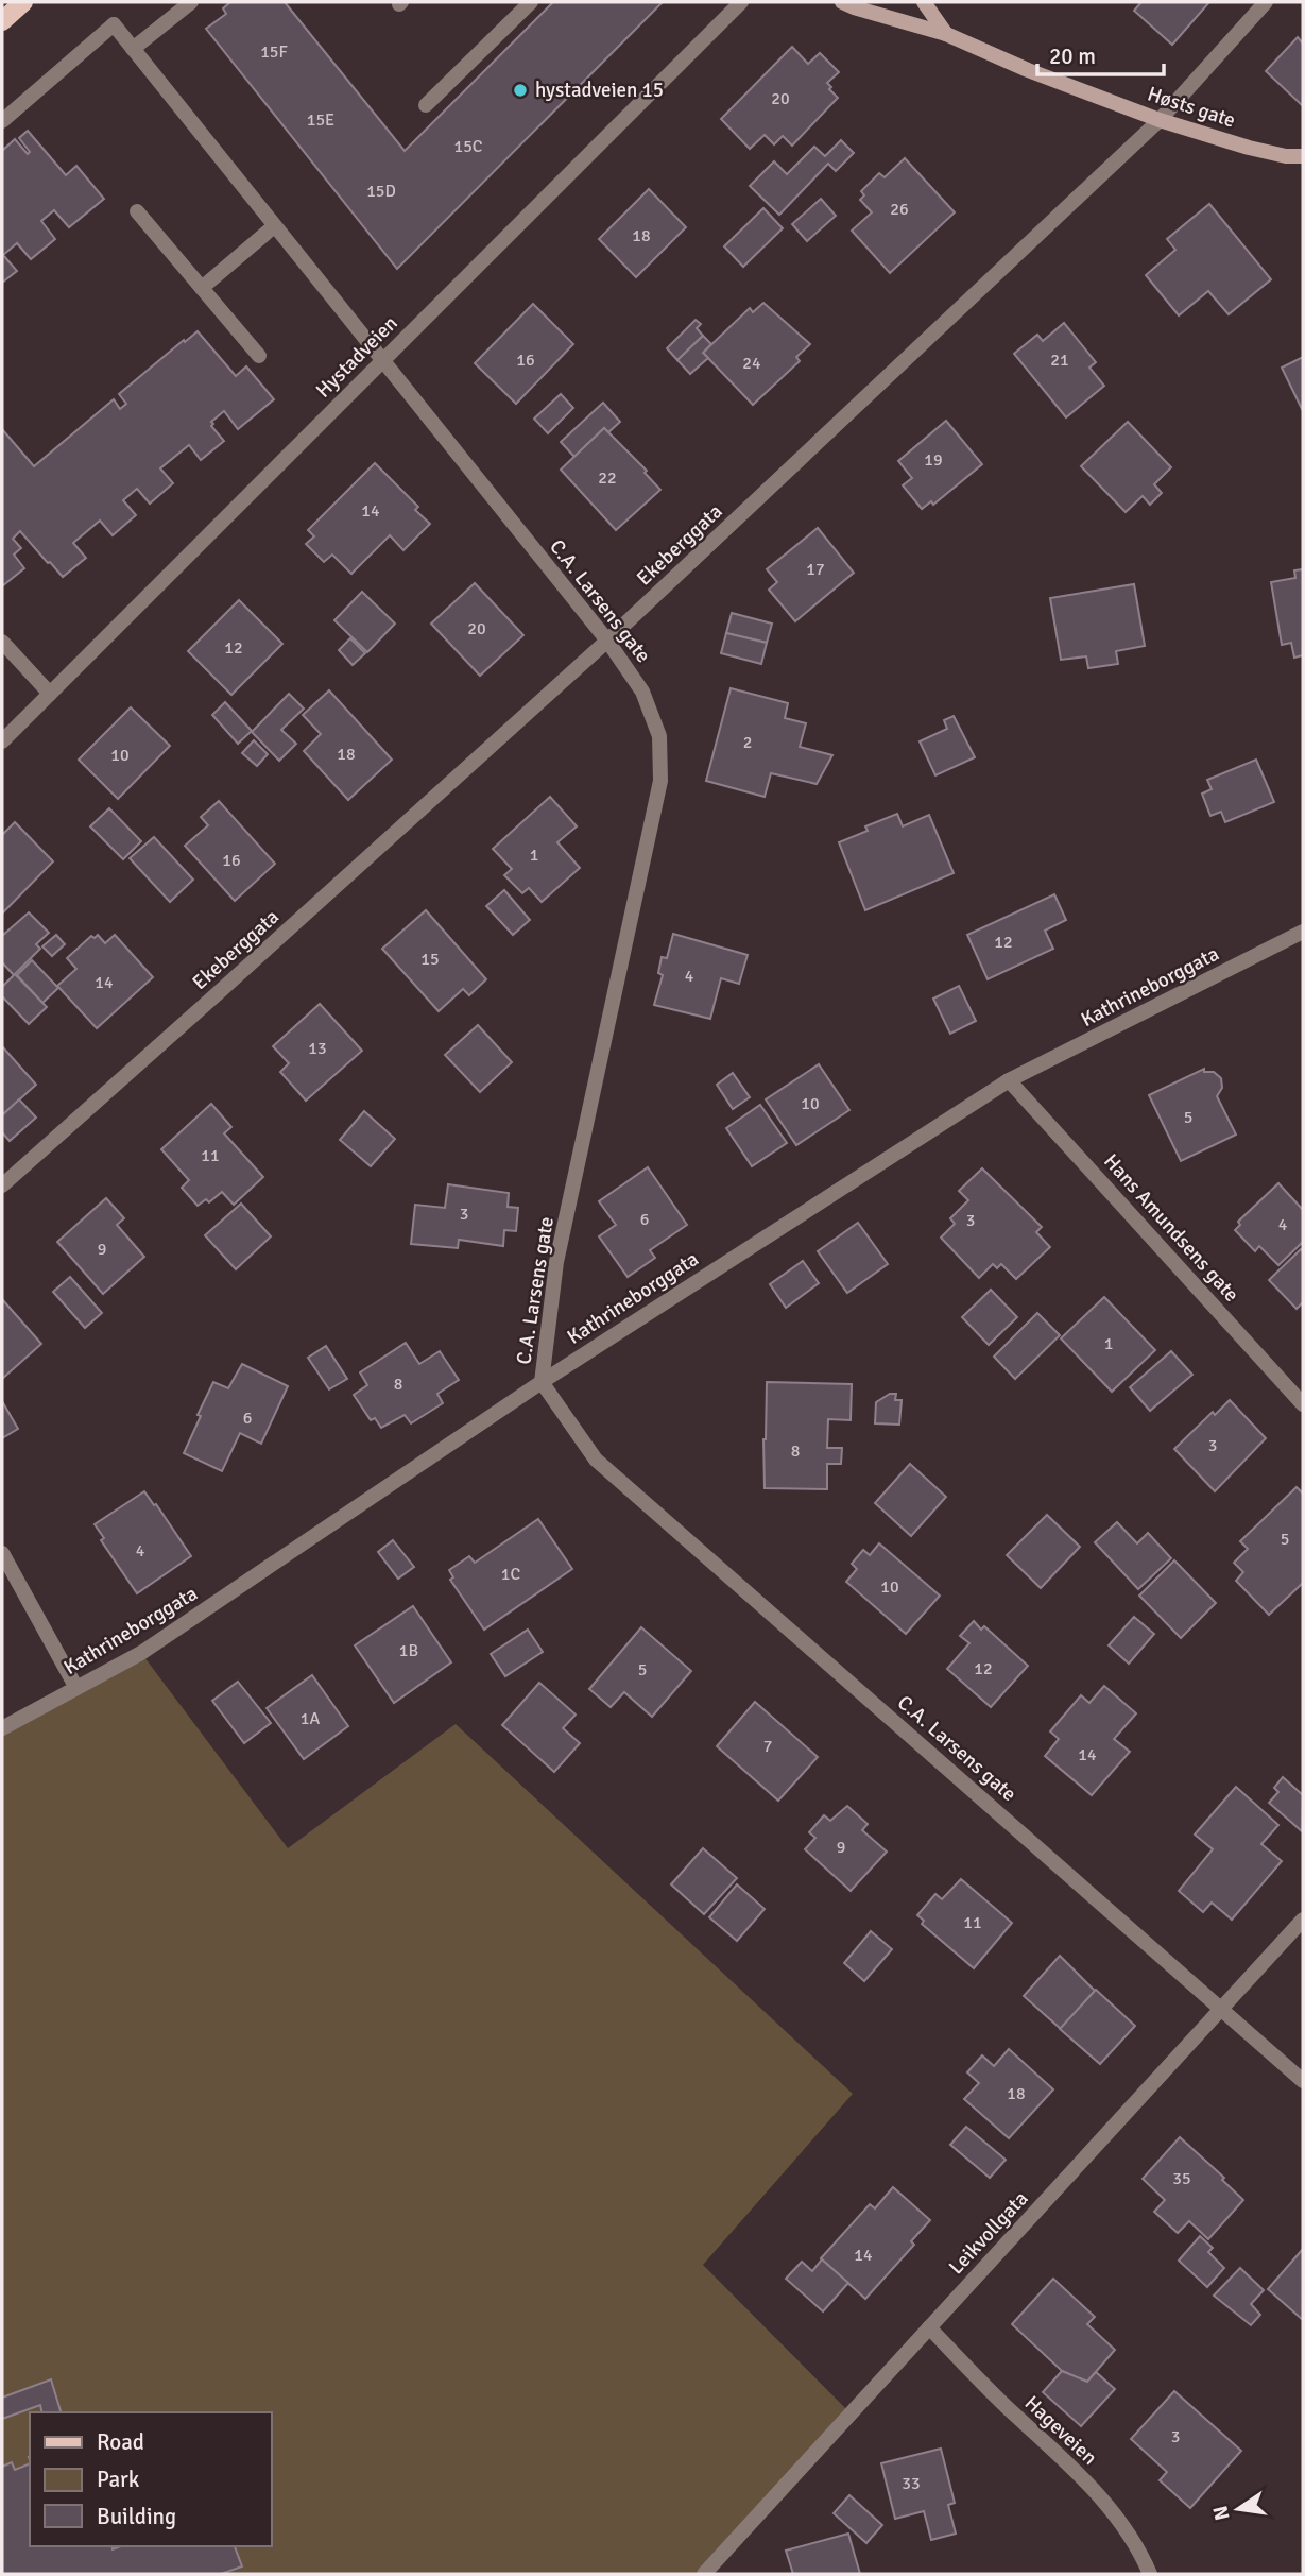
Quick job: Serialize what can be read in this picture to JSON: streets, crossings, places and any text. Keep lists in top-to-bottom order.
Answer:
{
  "streets": {
    "main road": ["Høsts gate"],
    "street": [
      "Hystadveien",
      "Ekeberggata",
      "C.A. Larsens gate",
      "Kathrineborggata",
      "Hans Amundsens gate",
      "Leikvollgata",
      "Hageveien"
    ]
  },
  "crossings": [
    ["Høsts gate", "Ekeberggata"],
    ["Hystadveien", "C.A. Larsens gate"],
    ["Ekeberggata", "C.A. Larsens gate"],
    ["C.A. Larsens gate", "Kathrineborggata"],
    ["C.A. Larsens gate", "Leikvollgata"],
    ["Kathrineborggata", "Hans Amundsens gate"],
    ["Leikvollgata", "Hageveien"]
  ],
  "places": ["hystadveien 15"],
  "house_numbers": [
    "15F",
    "20",
    "15E",
    "15C",
    "15D",
    "26",
    "18",
    "16",
    "21",
    "24",
    "19",
    "22",
    "14",
    "17",
    "20",
    "12",
    "2",
    "18",
    "10",
    "1",
    "16",
    "12",
    "15",
    "4",
    "14",
    "13",
    "10",
    "5",
    "11",
    "3",
    "6",
    "3",
    "4",
    "9",
    "1",
    "8",
    "6",
    "3",
    "8",
    "5",
    "4",
    "1C",
    "10",
    "1B",
    "12",
    "5",
    "1A",
    "7",
    "14",
    "9",
    "11",
    "18",
    "35",
    "14",
    "3",
    "33"
  ],
  "legend": ["Road", "Park", "Building"],
  "scale_bar": "20 m",
  "north": "left"
}
